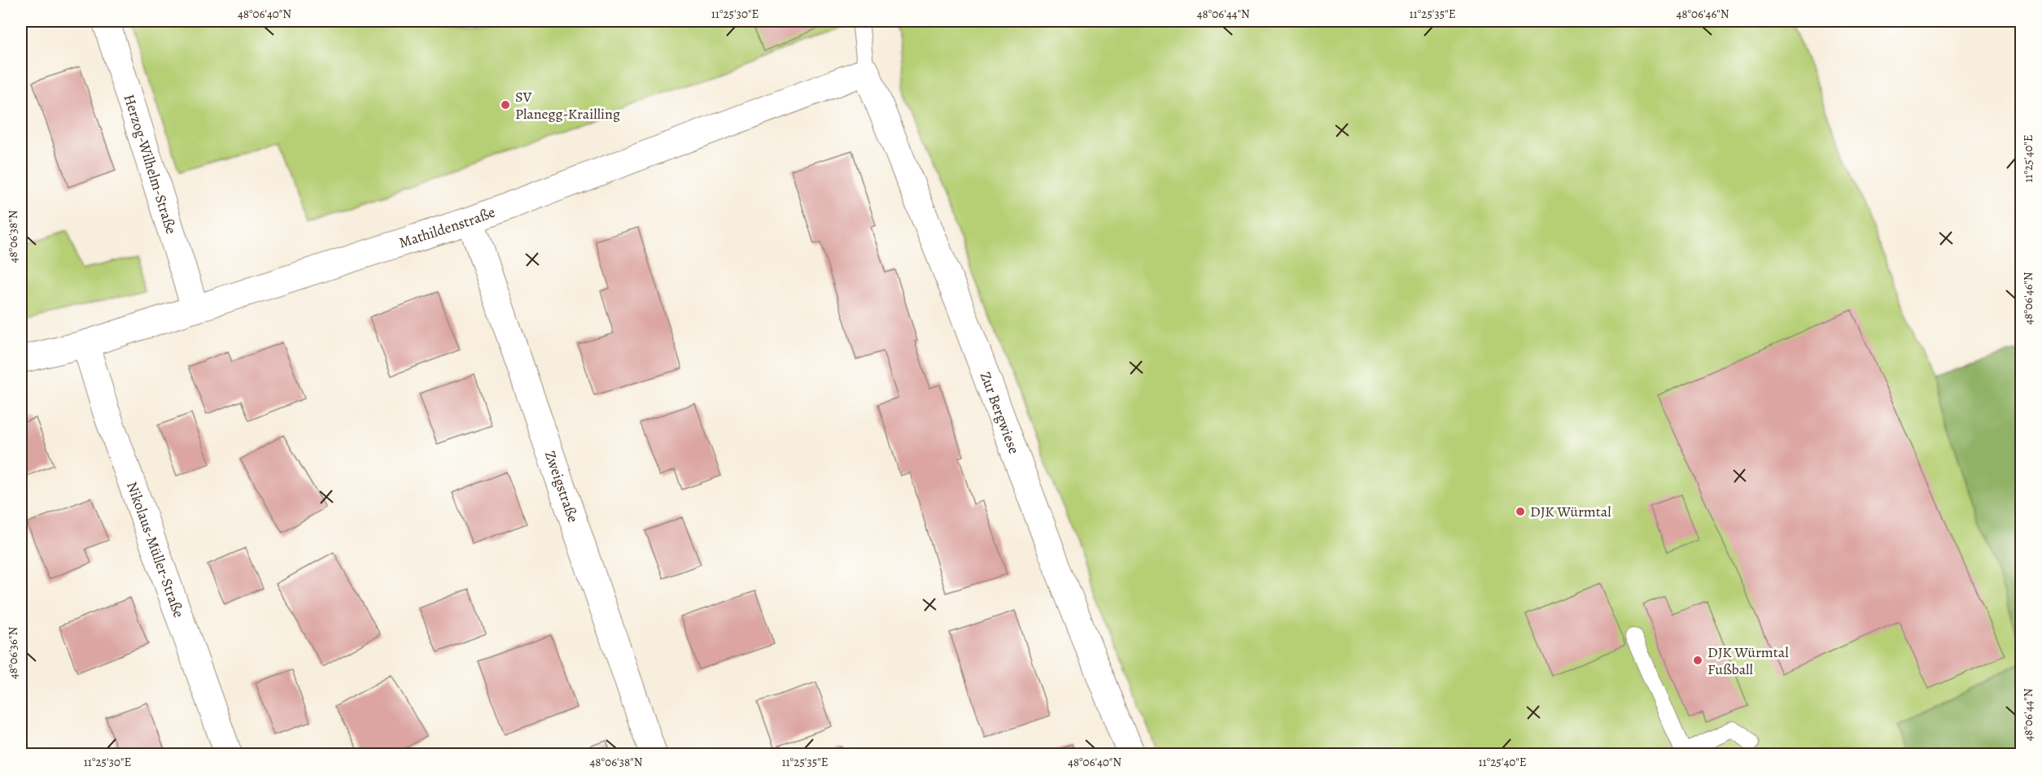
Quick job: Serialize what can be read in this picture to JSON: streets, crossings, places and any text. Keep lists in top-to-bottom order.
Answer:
{
  "streets": {
    "street": [
      "Herzog-Wilhelm-Straße",
      "Mathildenstraße",
      "Zur Bergwiese",
      "Zweigstraße",
      "Nikolaus-Müller-Straße"
    ]
  },
  "crossings": [
    ["Herzog-Wilhelm-Straße", "Mathildenstraße"],
    ["Mathildenstraße", "Zur Bergwiese"],
    ["Mathildenstraße", "Zweigstraße"],
    ["Mathildenstraße", "Nikolaus-Müller-Straße"]
  ],
  "places": ["SV Planegg-Krailling", "DJK Würmtal", "DJK Würmtal Fußball"],
  "coordinates": [
    "48°06'40\"N",
    "11°25'30\"E",
    "48°06'44\"N",
    "11°25'35\"E",
    "48°06'46\"N",
    "11°25'40\"E",
    "48°06'38\"N",
    "48°06'36\"N"
  ]
}
